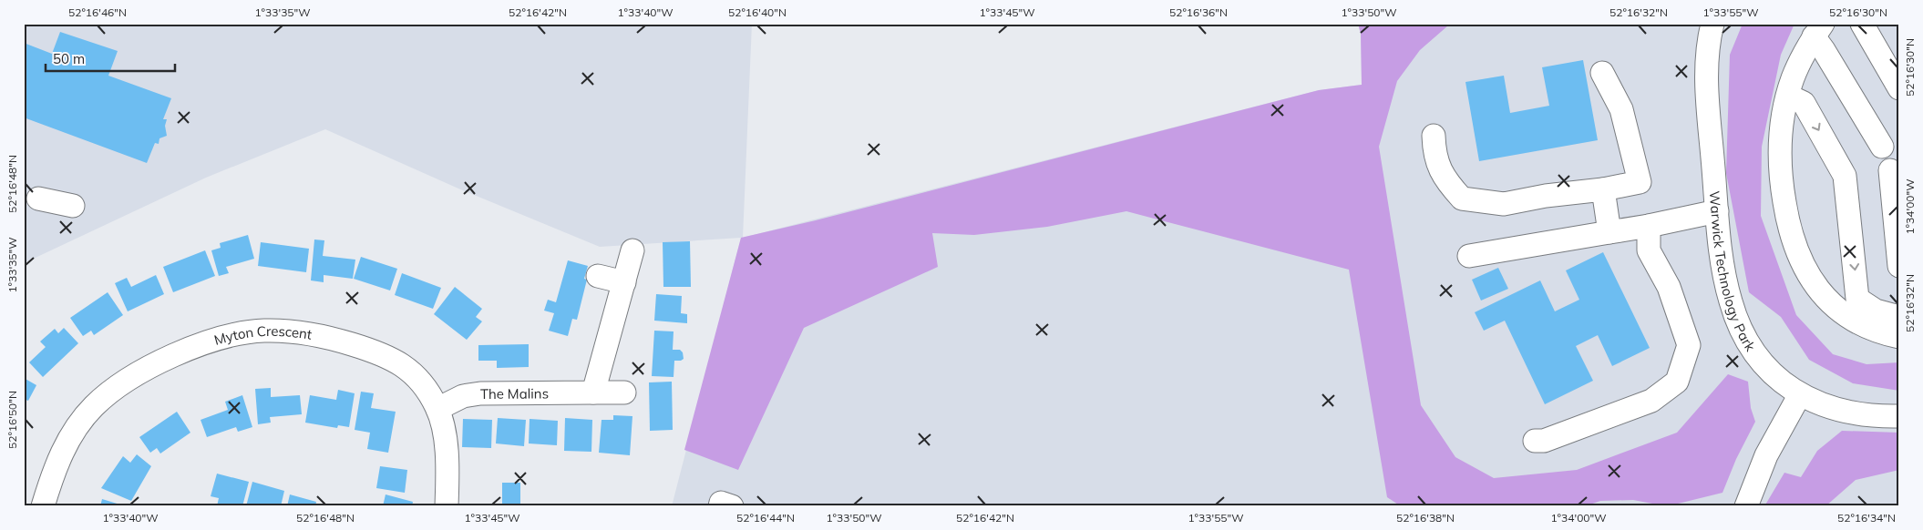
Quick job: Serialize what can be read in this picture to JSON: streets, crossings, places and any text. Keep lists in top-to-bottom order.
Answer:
{
  "streets": {
    "street": ["Warwick Technology Park", "Myton Crescent", "The Malins"]
  },
  "crossings": [
    ["Myton Crescent", "The Malins"]
  ],
  "scale_bar": "50 m",
  "coordinates": [
    "52°16'46\"N",
    "1°33'35\"W",
    "52°16'42\"N",
    "1°33'40\"W",
    "52°16'40\"N",
    "1°33'45\"W",
    "52°16'36\"N",
    "1°33'50\"W",
    "52°16'32\"N",
    "1°33'55\"W",
    "52°16'30\"N",
    "52°16'48\"N",
    "1°34'00\"W",
    "52°16'50\"N",
    "52°16'44\"N",
    "52°16'38\"N",
    "52°16'34\"N"
  ]
}
